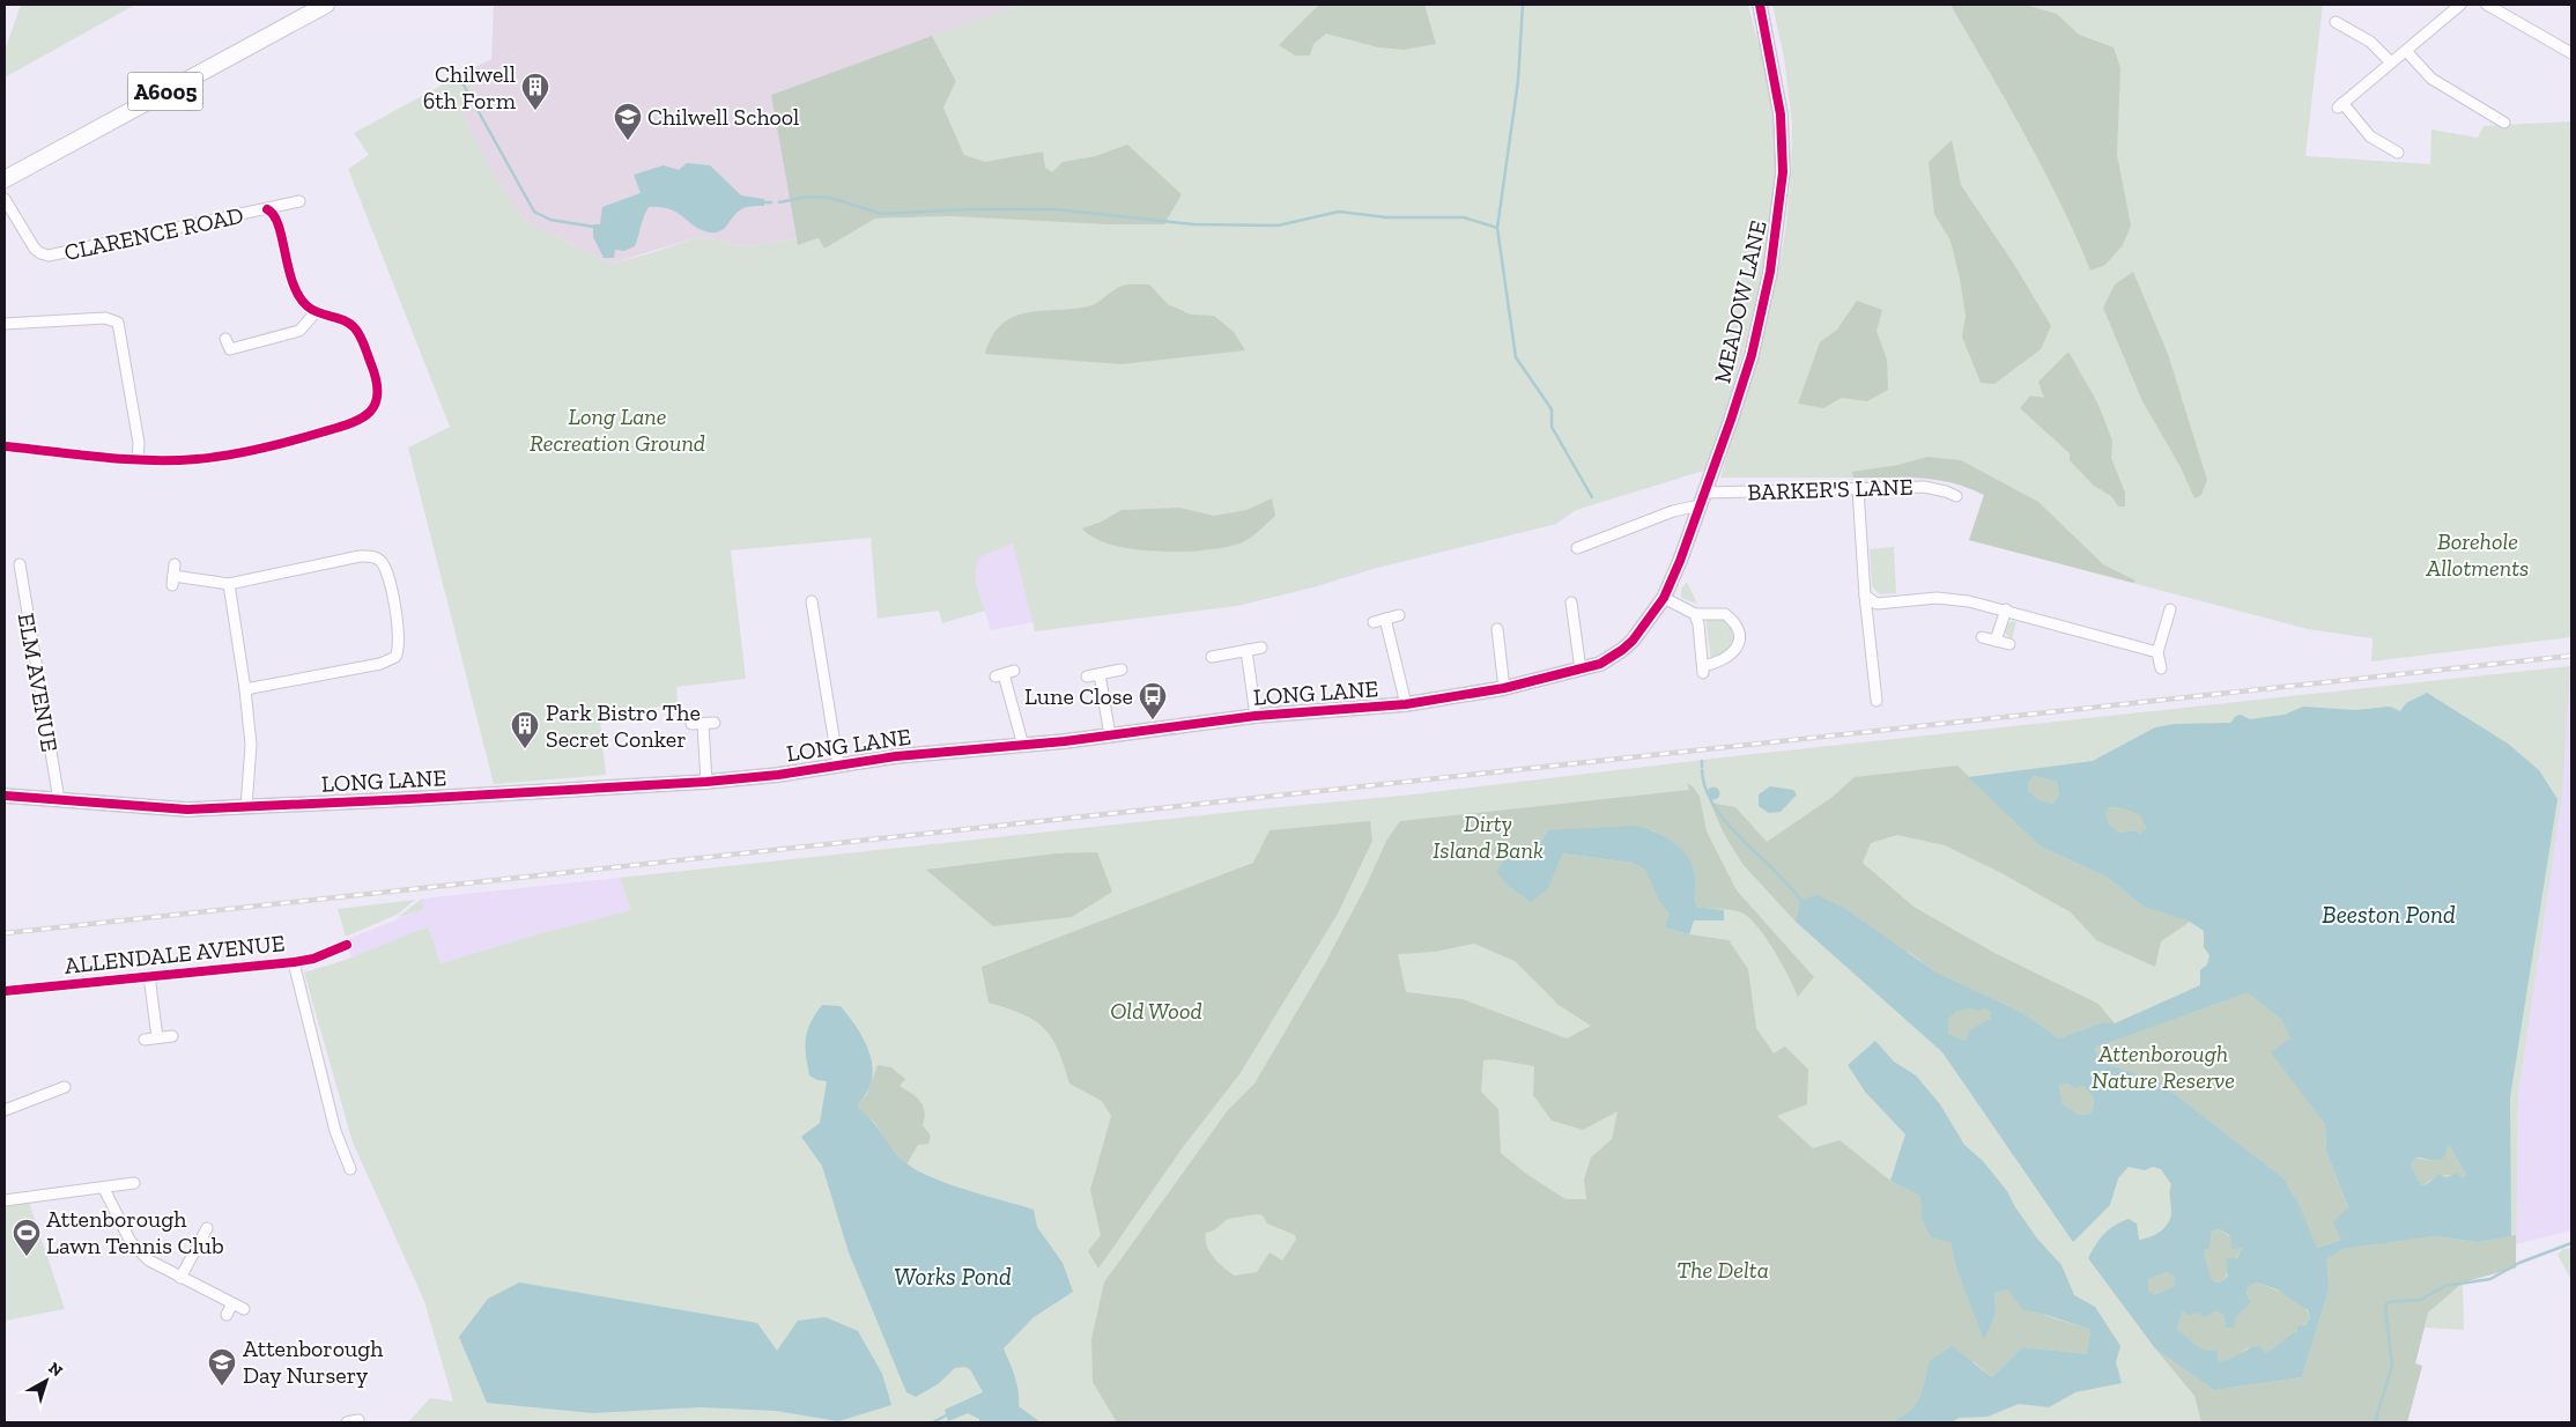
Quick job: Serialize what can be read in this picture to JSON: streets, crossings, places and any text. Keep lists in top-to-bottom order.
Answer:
{
  "streets": {
    "main road": ["A6005"],
    "street": [
      "CLARENCE ROAD",
      "MEADOW LANE",
      "BARKER'S LANE",
      "ELM AVENUE",
      "LONG LANE",
      "ALLENDALE AVENUE"
    ]
  },
  "crossings": [
    ["MEADOW LANE", "BARKER'S LANE"],
    ["MEADOW LANE", "LONG LANE"],
    ["ELM AVENUE", "LONG LANE"]
  ],
  "water": ["Beeston Pond", "Works Pond"],
  "parks": [
    "Long Lane Recreation Ground",
    "Borehole Allotments",
    "Dirty Island Bank",
    "Old Wood",
    "Attenborough Nature Reserve",
    "The Delta"
  ],
  "places": {
    "building": ["Chilwell 6th Form", "Park Bistro The Secret Conker"],
    "school or university": ["Chilwell School", "Attenborough Day Nursery"],
    "bus stop": ["Lune Close"],
    "sports": ["Attenborough Lawn Tennis Club"]
  },
  "north": "top right"
}
